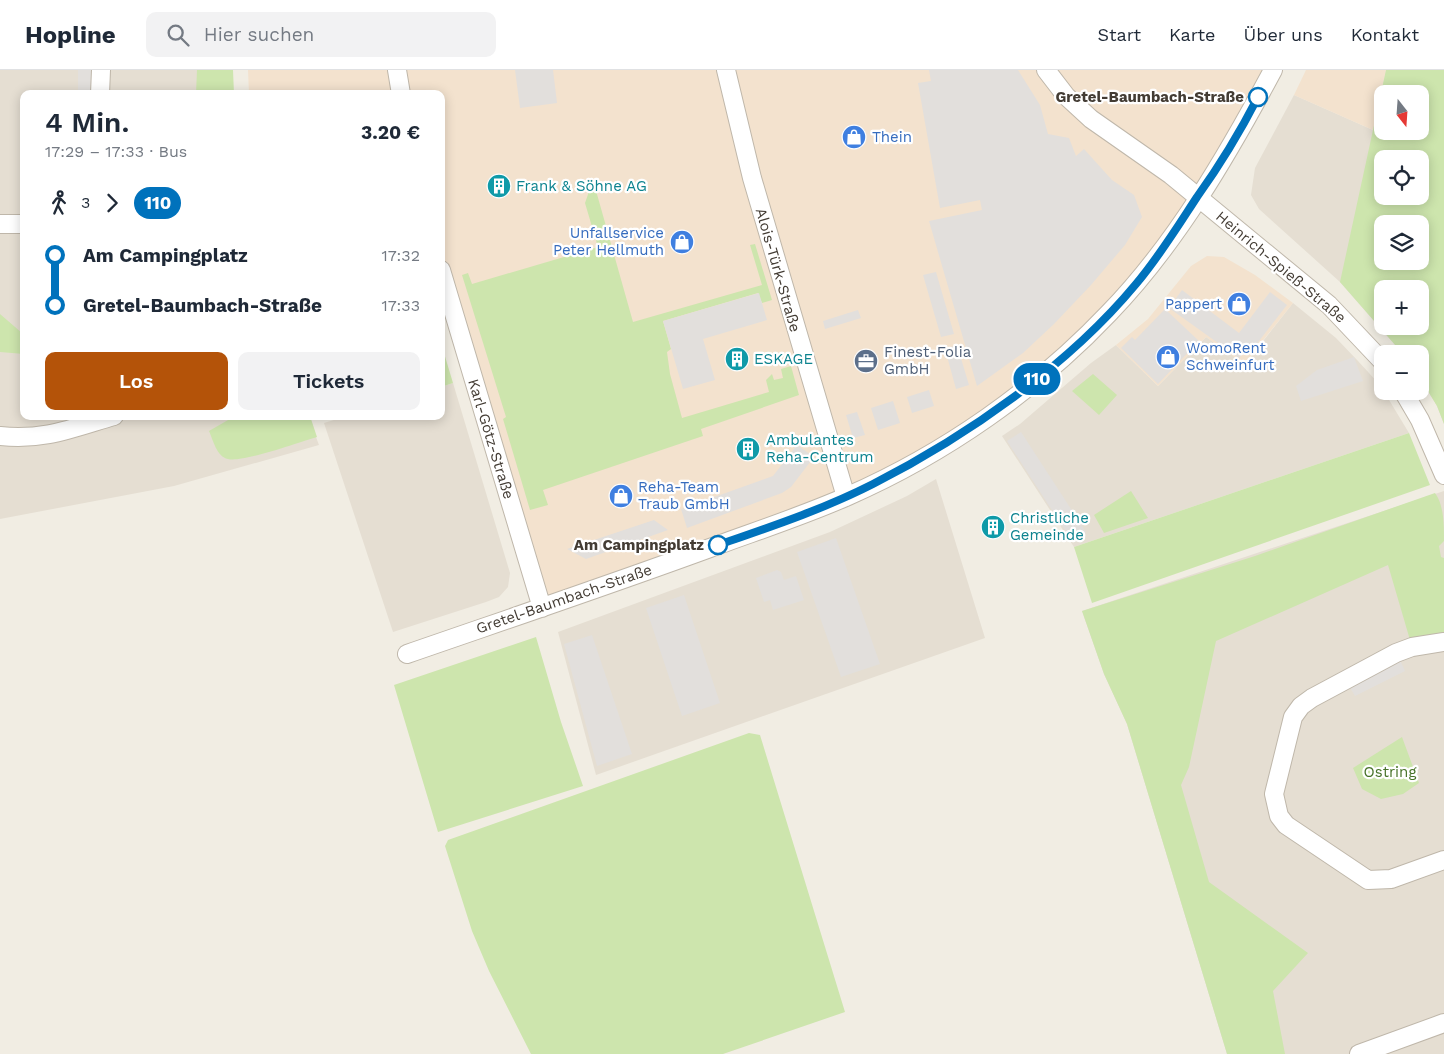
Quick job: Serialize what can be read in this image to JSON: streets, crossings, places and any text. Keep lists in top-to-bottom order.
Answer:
{
  "streets": {
    "street": [
      "Heinrich-Spieß-Straße",
      "Alois-Türk-Straße",
      "Karl-Götz-Straße",
      "Gretel-Baumbach-Straße"
    ]
  },
  "crossings": [
    ["Heinrich-Spieß-Straße", "Gretel-Baumbach-Straße"],
    ["Alois-Türk-Straße", "Gretel-Baumbach-Straße"],
    ["Karl-Götz-Straße", "Gretel-Baumbach-Straße"]
  ],
  "parks": ["Ostring"],
  "places": {
    "other": ["Gretel-Baumbach-Straße", "Am Campingplatz"],
    "shop": [
      "Thein",
      "Unfallservice Peter Hellmuth",
      "Pappert",
      "WomoRent Schweinfurt",
      "Reha-Team Traub GmbH"
    ],
    "building": [
      "Frank & Söhne AG",
      "ESKAGE",
      "Ambulantes Reha-Centrum",
      "Christliche Gemeinde"
    ],
    "office": ["Finest-Folia GmbH"]
  },
  "lines": ["bus line 110"],
  "north": "bottom",
  "page": {
    "header": "Hopline",
    "search": "Hier suchen",
    "nav": [
      "Start",
      "Karte",
      "Über uns",
      "Kontakt"
    ],
    "on_map": "110",
    "map_buttons": ["+", "−"],
    "heading": ["4 Min.", "17:29 – 17:33 · Bus", "3.20 €"],
    "legs": ["3", "110"],
    "list": [
      {
        "name": "Am Campingplatz",
        "value": "17:32"
      },
      {
        "name": "Gretel-Baumbach-Straße",
        "value": "17:33"
      }
    ],
    "buttons": ["Los", "Tickets"]
  }
}
